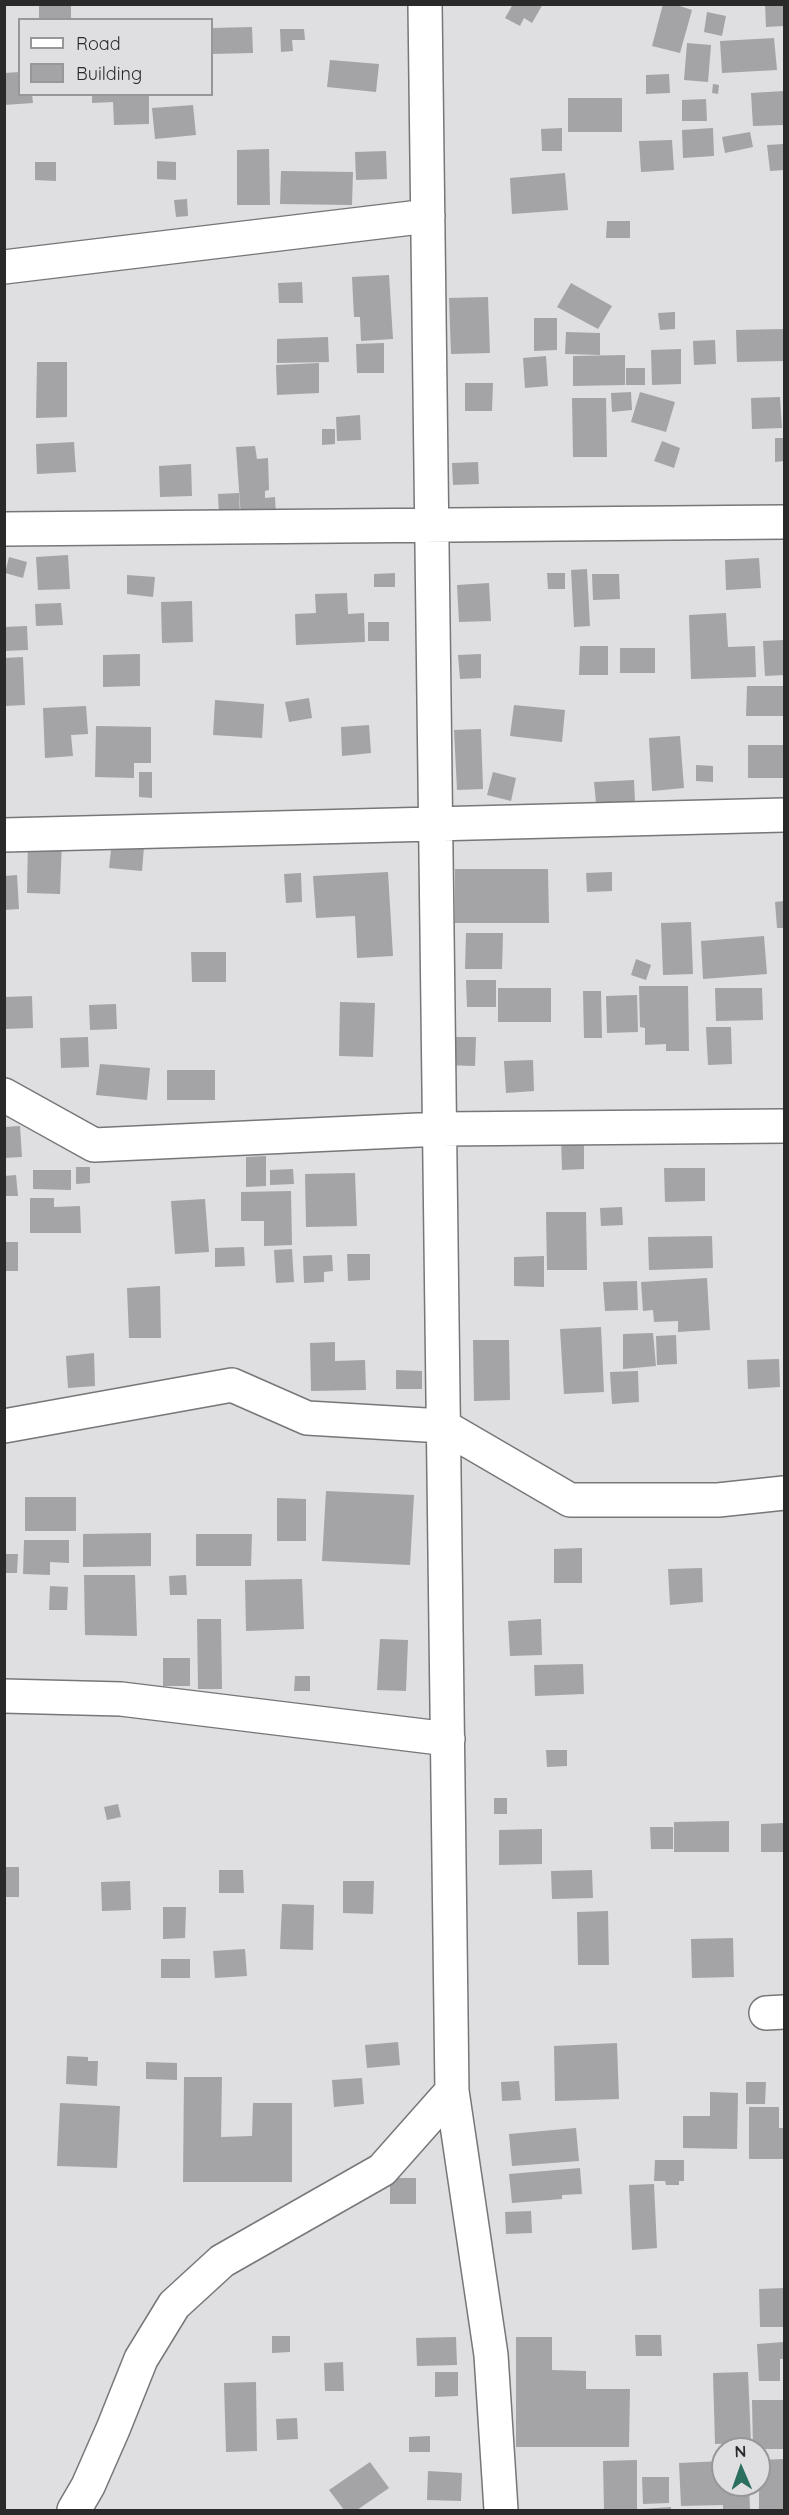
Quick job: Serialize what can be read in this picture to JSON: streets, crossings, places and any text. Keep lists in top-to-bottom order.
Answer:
{
  "legend": ["Road", "Building"],
  "north": "top"
}
